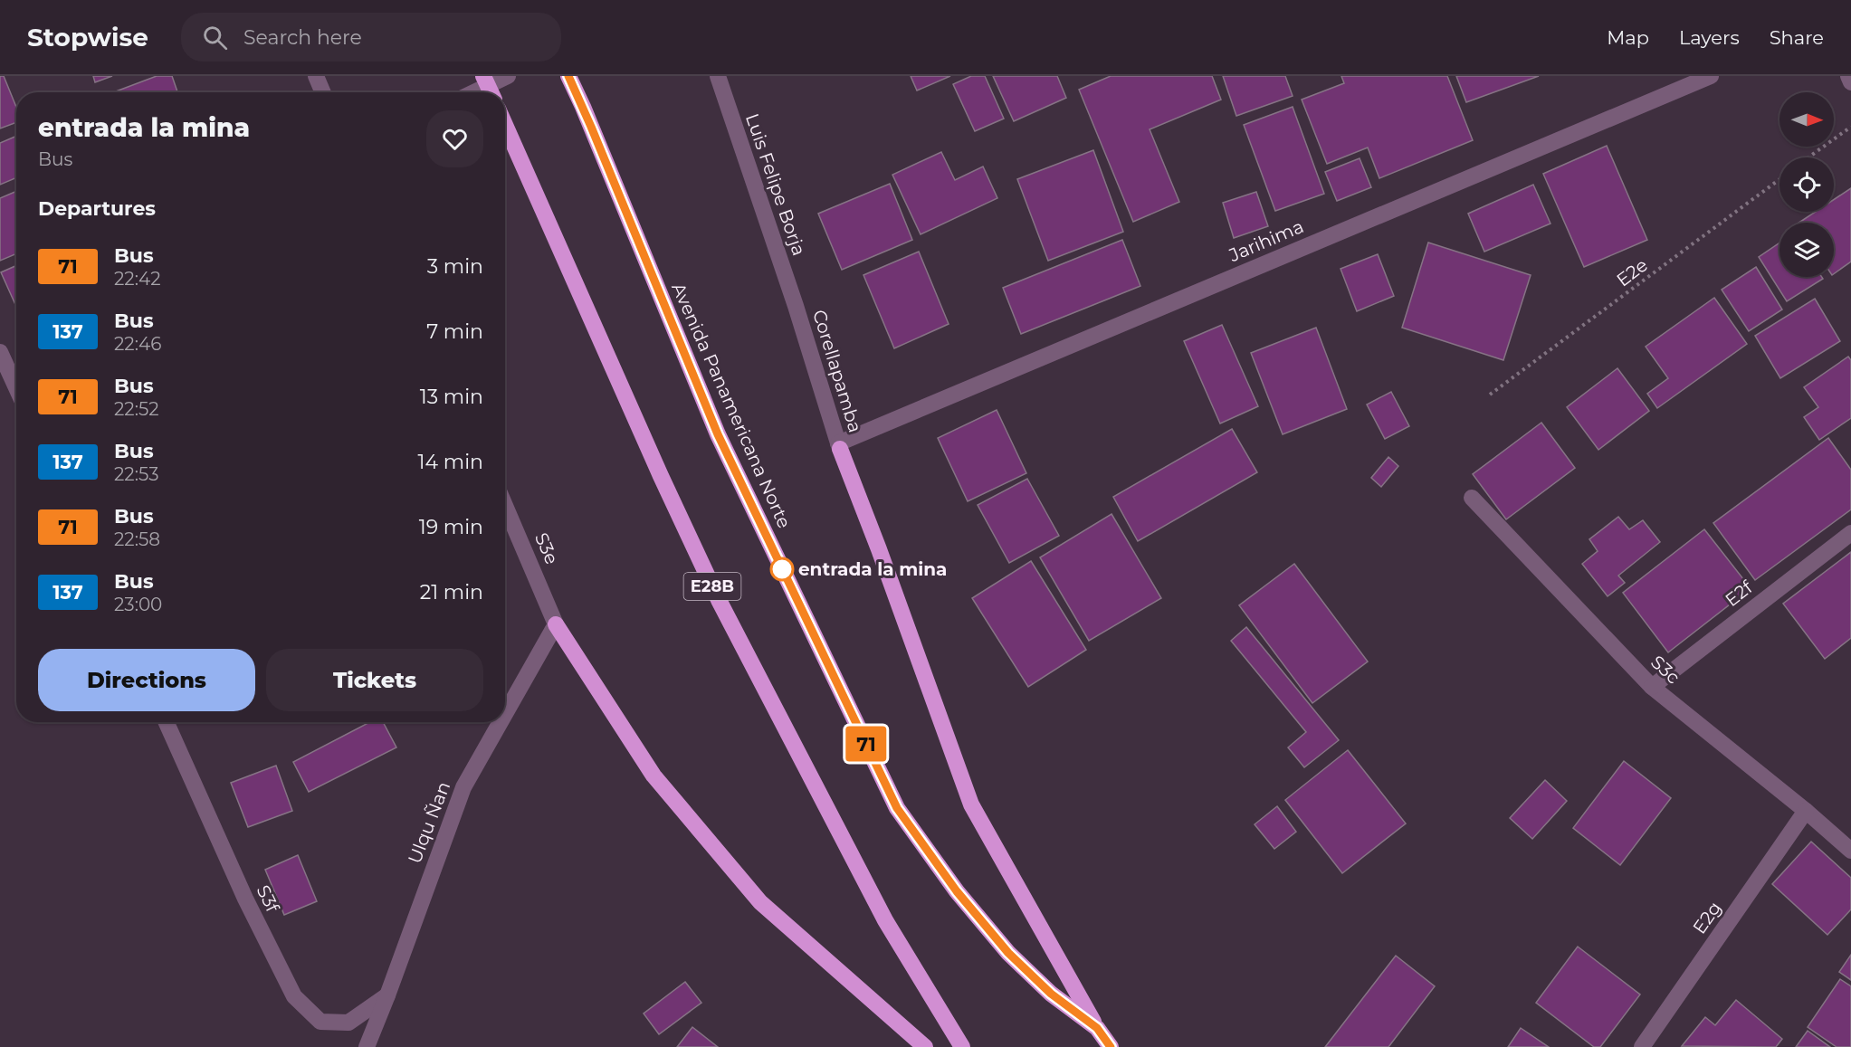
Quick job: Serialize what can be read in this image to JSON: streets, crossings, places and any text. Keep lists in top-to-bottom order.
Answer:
{
  "streets": {
    "highway": ["Avenida Panamericana Norte", "E28B"],
    "street": [
      "Luis Felipe Borja",
      "Jarihima",
      "Corellapamba",
      "S3e",
      "E2f",
      "S3c",
      "Ulqu Ñan",
      "S3f",
      "E2g"
    ],
    "path": ["E2e"]
  },
  "crossings": [
    ["Luis Felipe Borja", "Corellapamba"],
    ["Jarihima", "Corellapamba"],
    ["S3e", "Ulqu Ñan"],
    ["E2f", "S3c"],
    ["S3c", "E2g"],
    ["Ulqu Ñan", "S3f"]
  ],
  "places": ["entrada la mina"],
  "lines": ["bus line 71"],
  "north": "right",
  "page": {
    "header": "Stopwise",
    "search": "Search here",
    "nav": ["Map", "Layers", "Share"],
    "on_map": "71",
    "heading": [
      ["entrada la mina", "Bus"],
      "Departures"
    ],
    "list": [
      {
        "mark": "71",
        "name": "Bus",
        "note": "22:42",
        "value": "3 min"
      },
      {
        "mark": "137",
        "name": "Bus",
        "note": "22:46",
        "value": "7 min"
      },
      {
        "mark": "71",
        "name": "Bus",
        "note": "22:52",
        "value": "13 min"
      },
      {
        "mark": "137",
        "name": "Bus",
        "note": "22:53",
        "value": "14 min"
      },
      {
        "mark": "71",
        "name": "Bus",
        "note": "22:58",
        "value": "19 min"
      },
      {
        "mark": "137",
        "name": "Bus",
        "note": "23:00",
        "value": "21 min"
      }
    ],
    "buttons": ["Directions", "Tickets"]
  }
}
